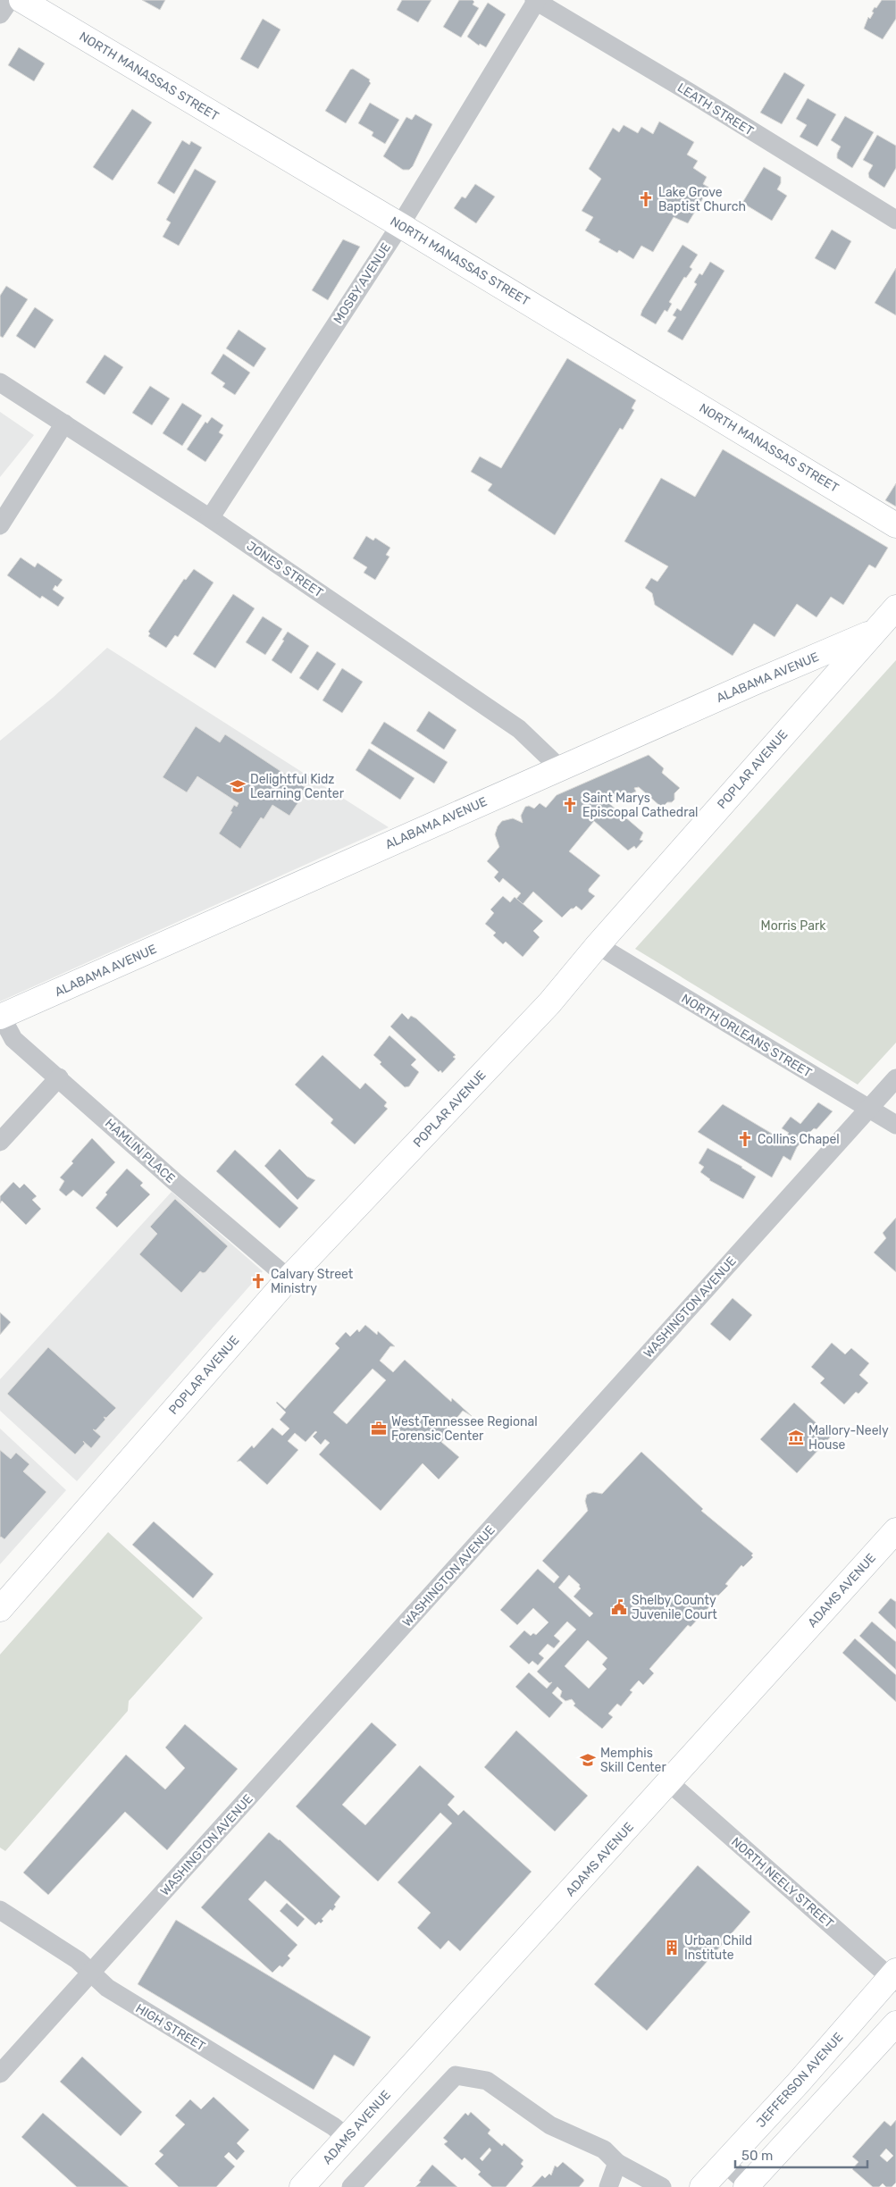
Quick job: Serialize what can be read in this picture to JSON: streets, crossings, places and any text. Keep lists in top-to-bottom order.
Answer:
{
  "streets": {
    "street": [
      "NORTH MANASSAS STREET",
      "LEATH STREET",
      "MOSBY AVENUE",
      "JONES STREET",
      "ALABAMA AVENUE",
      "POPLAR AVENUE",
      "NORTH ORLEANS STREET",
      "HAMLIN PLACE",
      "WASHINGTON AVENUE",
      "ADAMS AVENUE",
      "NORTH NEELY STREET",
      "HIGH STREET",
      "JEFFERSON AVENUE"
    ]
  },
  "crossings": [
    ["NORTH MANASSAS STREET", "MOSBY AVENUE"],
    ["LEATH STREET", "MOSBY AVENUE"],
    ["MOSBY AVENUE", "JONES STREET"],
    ["JONES STREET", "ALABAMA AVENUE"],
    ["ALABAMA AVENUE", "POPLAR AVENUE"],
    ["ALABAMA AVENUE", "HAMLIN PLACE"],
    ["POPLAR AVENUE", "NORTH ORLEANS STREET"],
    ["POPLAR AVENUE", "HAMLIN PLACE"],
    ["NORTH ORLEANS STREET", "WASHINGTON AVENUE"],
    ["WASHINGTON AVENUE", "HIGH STREET"],
    ["ADAMS AVENUE", "NORTH NEELY STREET"],
    ["ADAMS AVENUE", "HIGH STREET"],
    ["NORTH NEELY STREET", "JEFFERSON AVENUE"]
  ],
  "parks": ["Morris Park"],
  "places": {
    "church": [
      "Lake Grove Baptist Church",
      "Saint Marys Episcopal Cathedral",
      "Collins Chapel",
      "Calvary Street Ministry"
    ],
    "school or university": ["Delightful Kidz Learning Center", "Memphis Skill Center"],
    "office": ["West Tennessee Regional Forensic Center"],
    "museum": ["Mallory-Neely House"],
    "public building": ["Shelby County Juvenile Court"],
    "building": ["Urban Child Institute"]
  },
  "scale_bar": "50 m"
}
